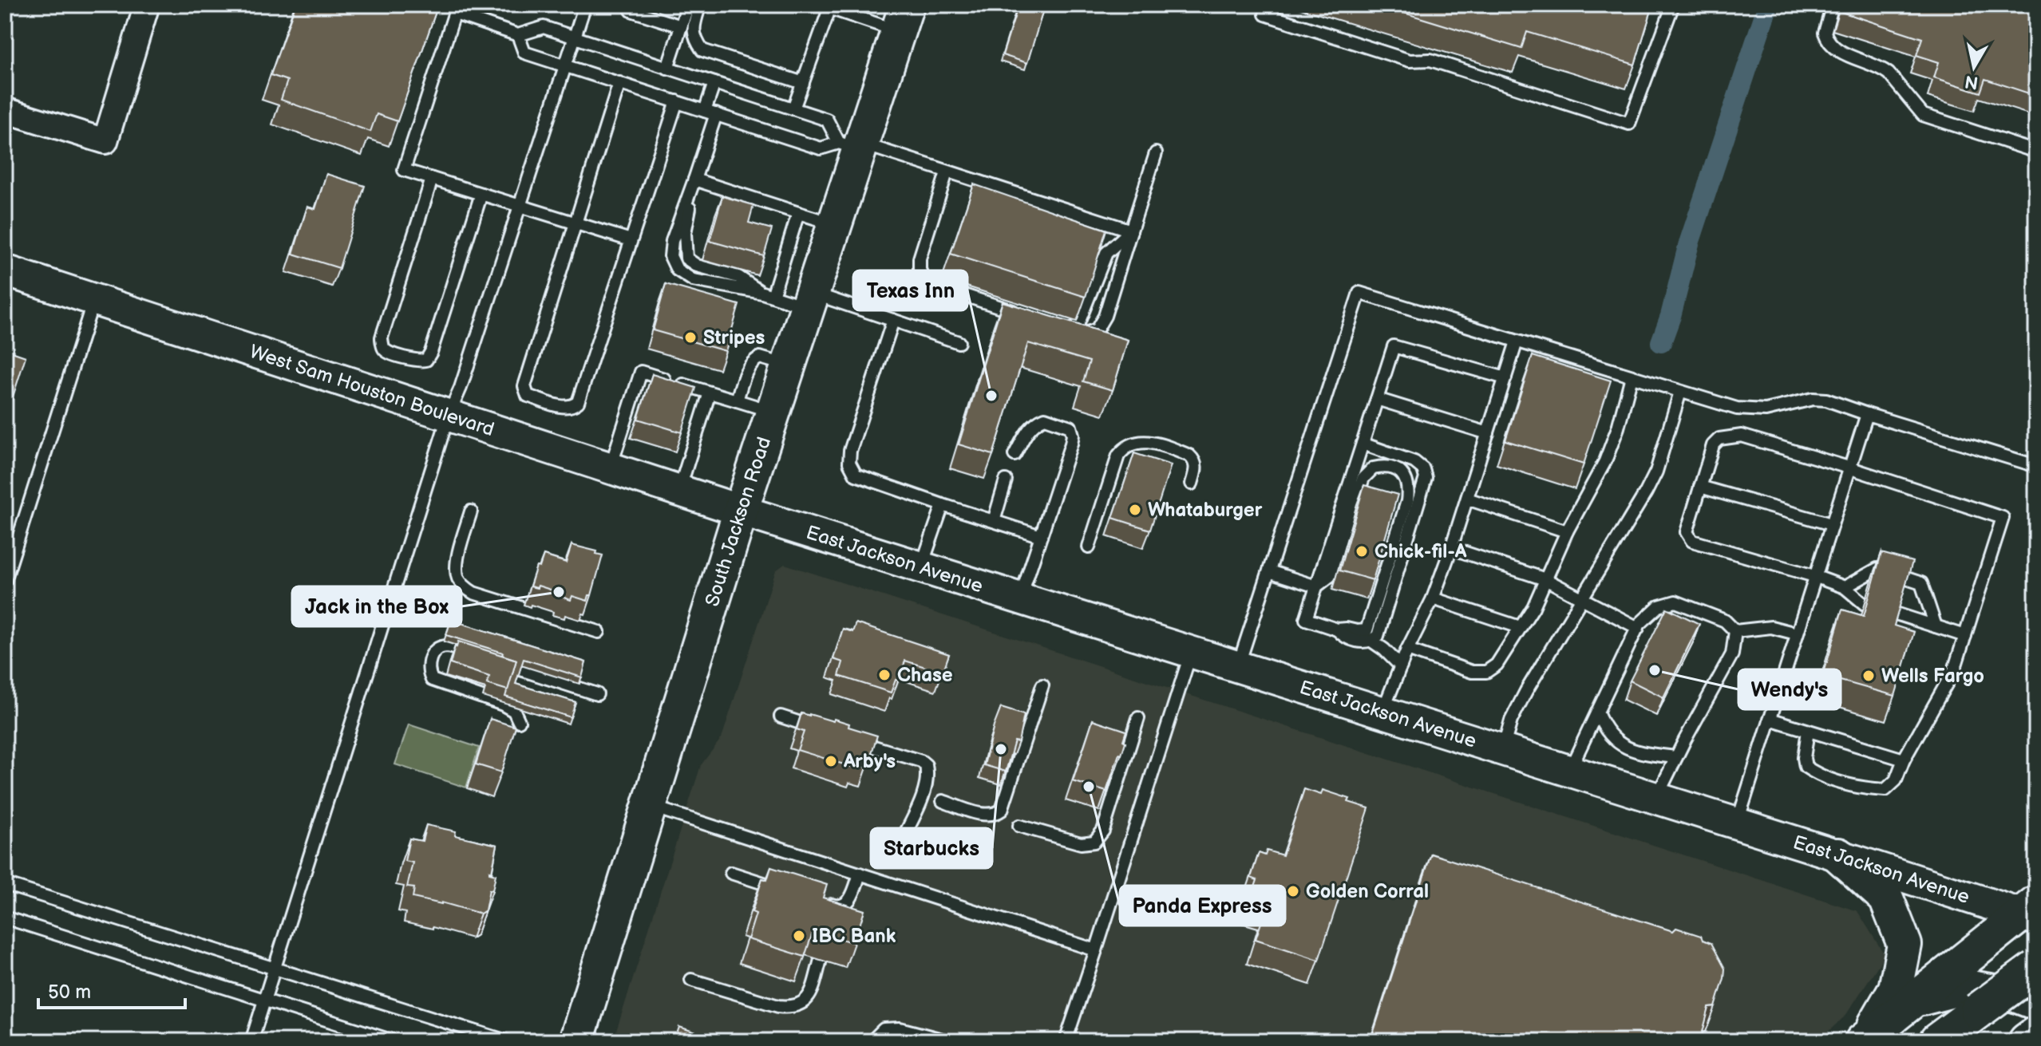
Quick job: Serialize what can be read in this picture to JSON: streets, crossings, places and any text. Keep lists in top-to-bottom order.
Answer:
{
  "streets": {
    "main road": ["South Jackson Road"],
    "street": ["West Sam Houston Boulevard", "East Jackson Avenue"]
  },
  "crossings": [
    ["West Sam Houston Boulevard", "South Jackson Road"],
    ["West Sam Houston Boulevard", "East Jackson Avenue"],
    ["South Jackson Road", "East Jackson Avenue"]
  ],
  "places": [
    "Stripes",
    "Texas Inn",
    "Whataburger",
    "Chick-fil-A",
    "Jack in the Box",
    "Wendy's",
    "Chase",
    "Wells Fargo",
    "Starbucks",
    "Arby's",
    "Panda Express",
    "Golden Corral",
    "IBC Bank"
  ],
  "scale_bar": "50 m",
  "north": "bottom"
}
